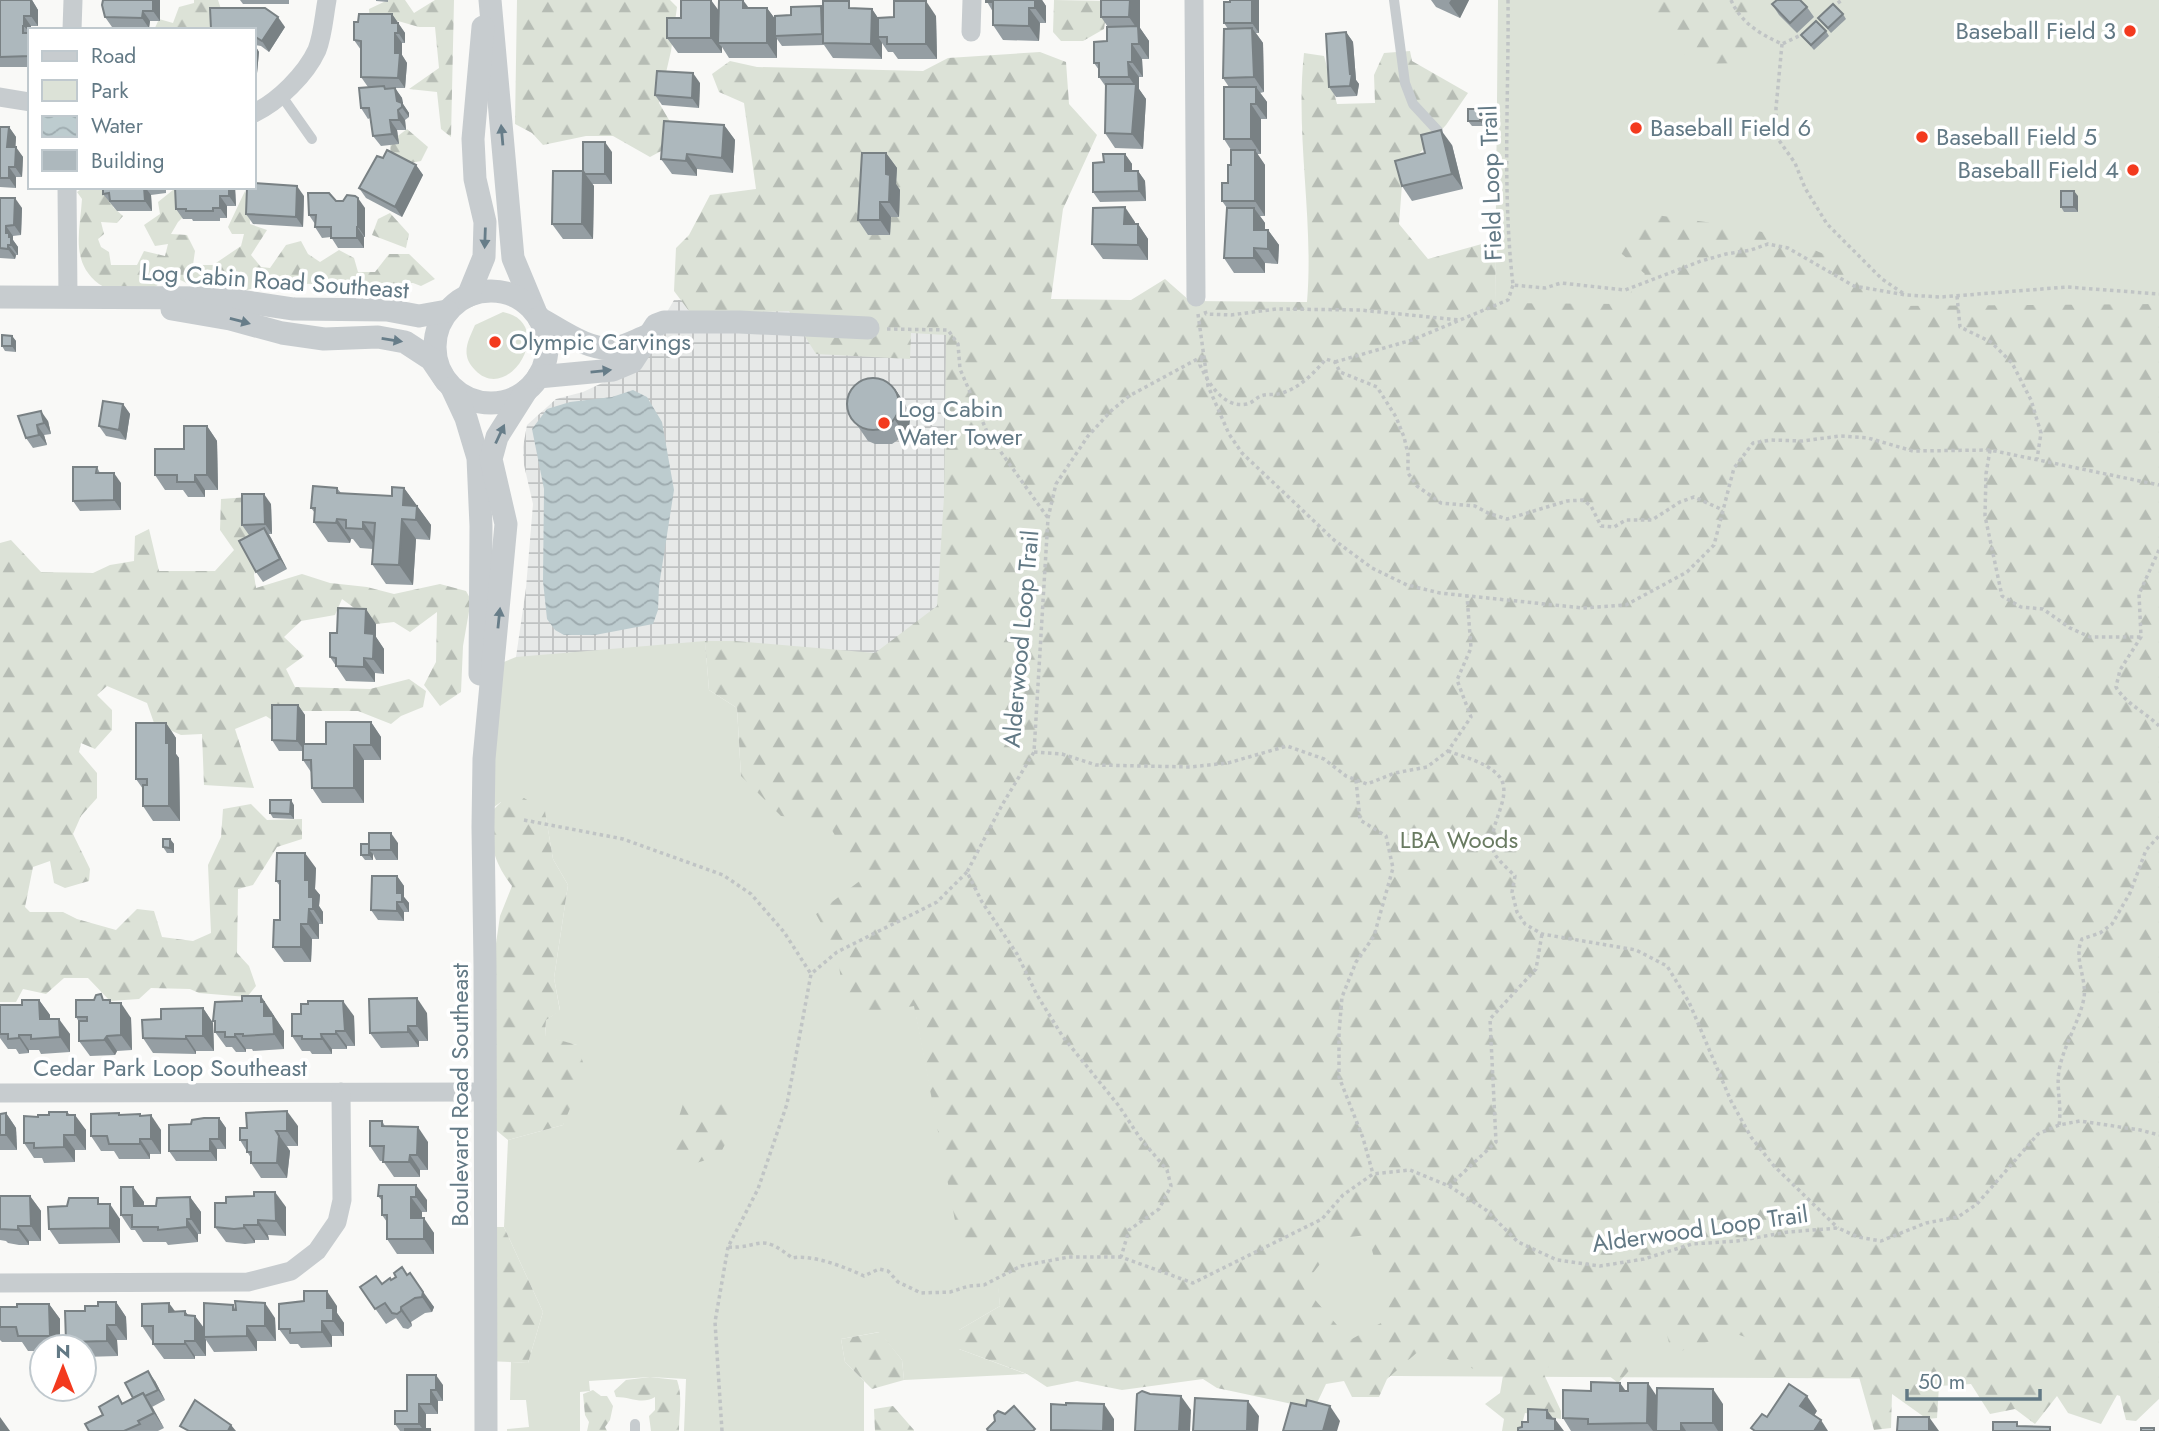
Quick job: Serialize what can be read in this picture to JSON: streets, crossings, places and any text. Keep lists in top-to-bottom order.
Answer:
{
  "streets": {
    "street": ["Log Cabin Road Southeast", "Cedar Park Loop Southeast", "Boulevard Road Southeast"],
    "path": ["Field Loop Trail", "Alderwood Loop Trail"]
  },
  "crossings": [
    ["Log Cabin Road Southeast", "Boulevard Road Southeast"],
    ["Cedar Park Loop Southeast", "Boulevard Road Southeast"]
  ],
  "parks": ["LBA Woods"],
  "places": [
    "Baseball Field 3",
    "Baseball Field 6",
    "Baseball Field 5",
    "Baseball Field 4",
    "Olympic Carvings",
    "Log Cabin Water Tower"
  ],
  "legend": [
    "Road",
    "Park",
    "Water",
    "Building"
  ],
  "scale_bar": "50 m",
  "north": "top"
}
